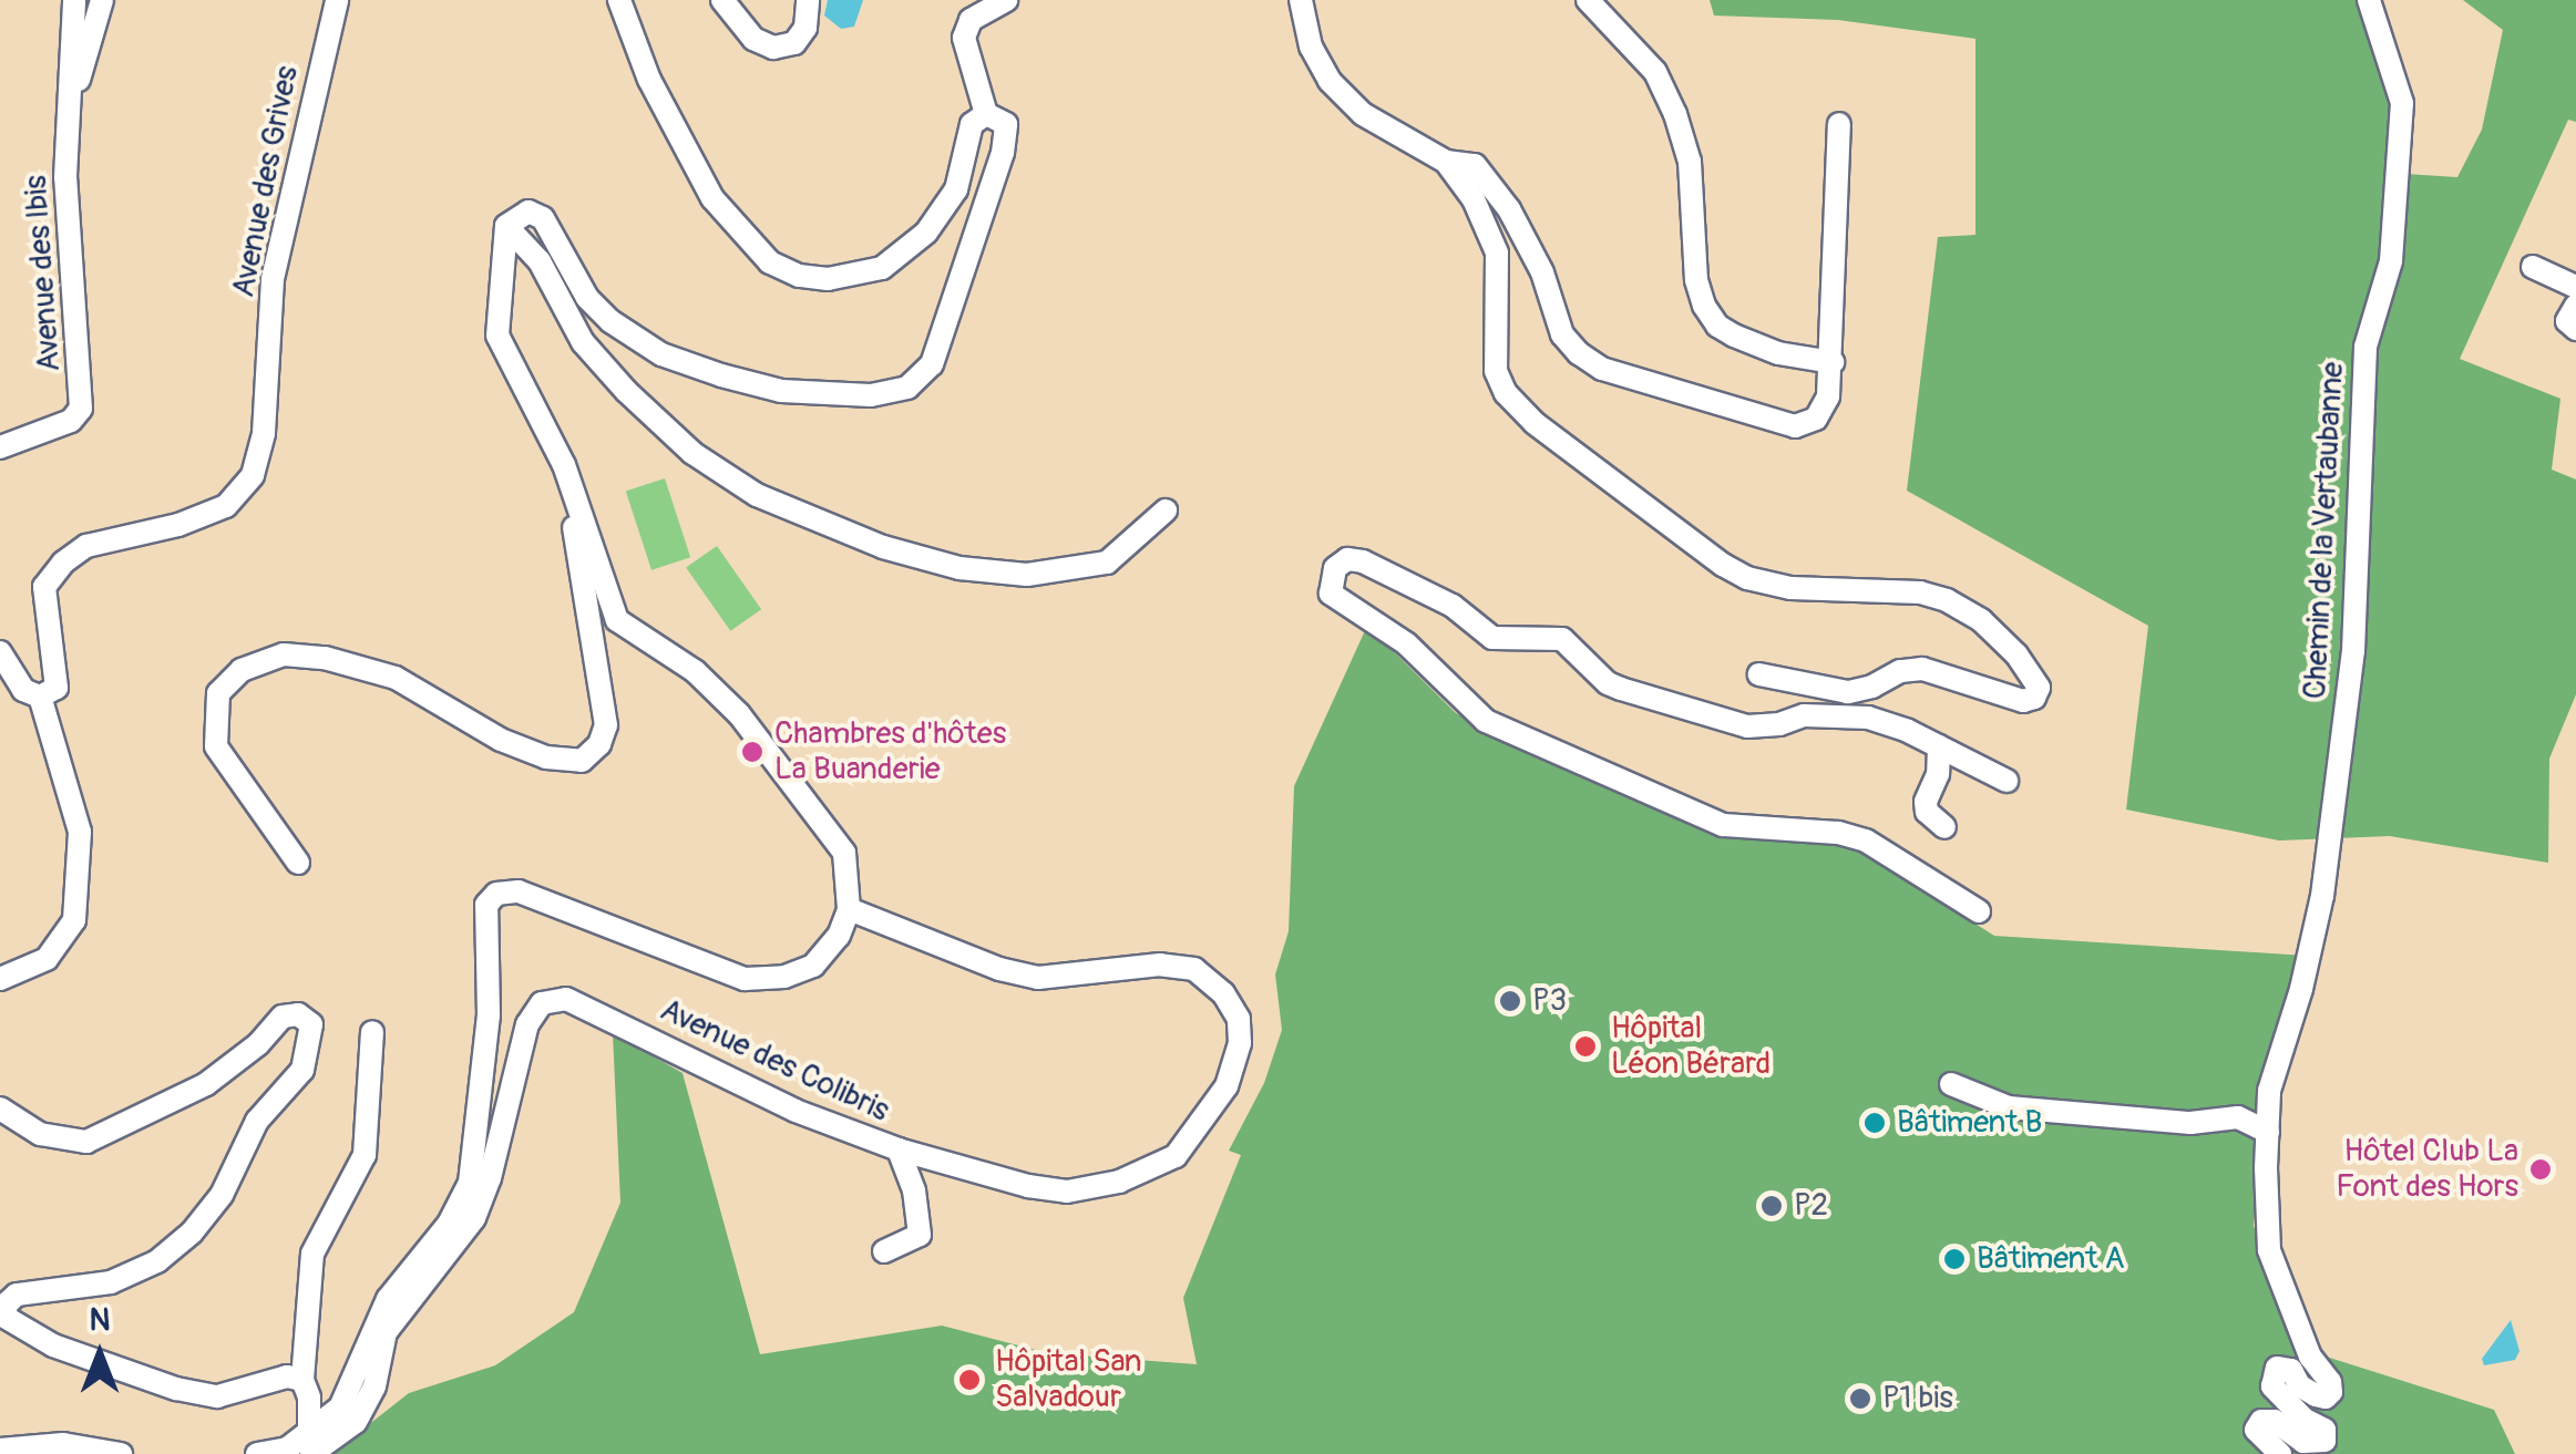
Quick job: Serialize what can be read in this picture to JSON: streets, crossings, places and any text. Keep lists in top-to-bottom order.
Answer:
{
  "streets": {
    "street": [
      "Avenue des Grives",
      "Avenue des Ibis",
      "Chemin de la Vertaubanne",
      "Avenue des Colibris"
    ]
  },
  "places": [
    "Chambres d'hôtes La Buanderie",
    "P3",
    "Hôpital Léon Bérard",
    "Bâtiment B",
    "Hôtel Club La Font des Hors",
    "P2",
    "Bâtiment A",
    "Hôpital San Salvadour",
    "P1 bis"
  ],
  "north": "top"
}
